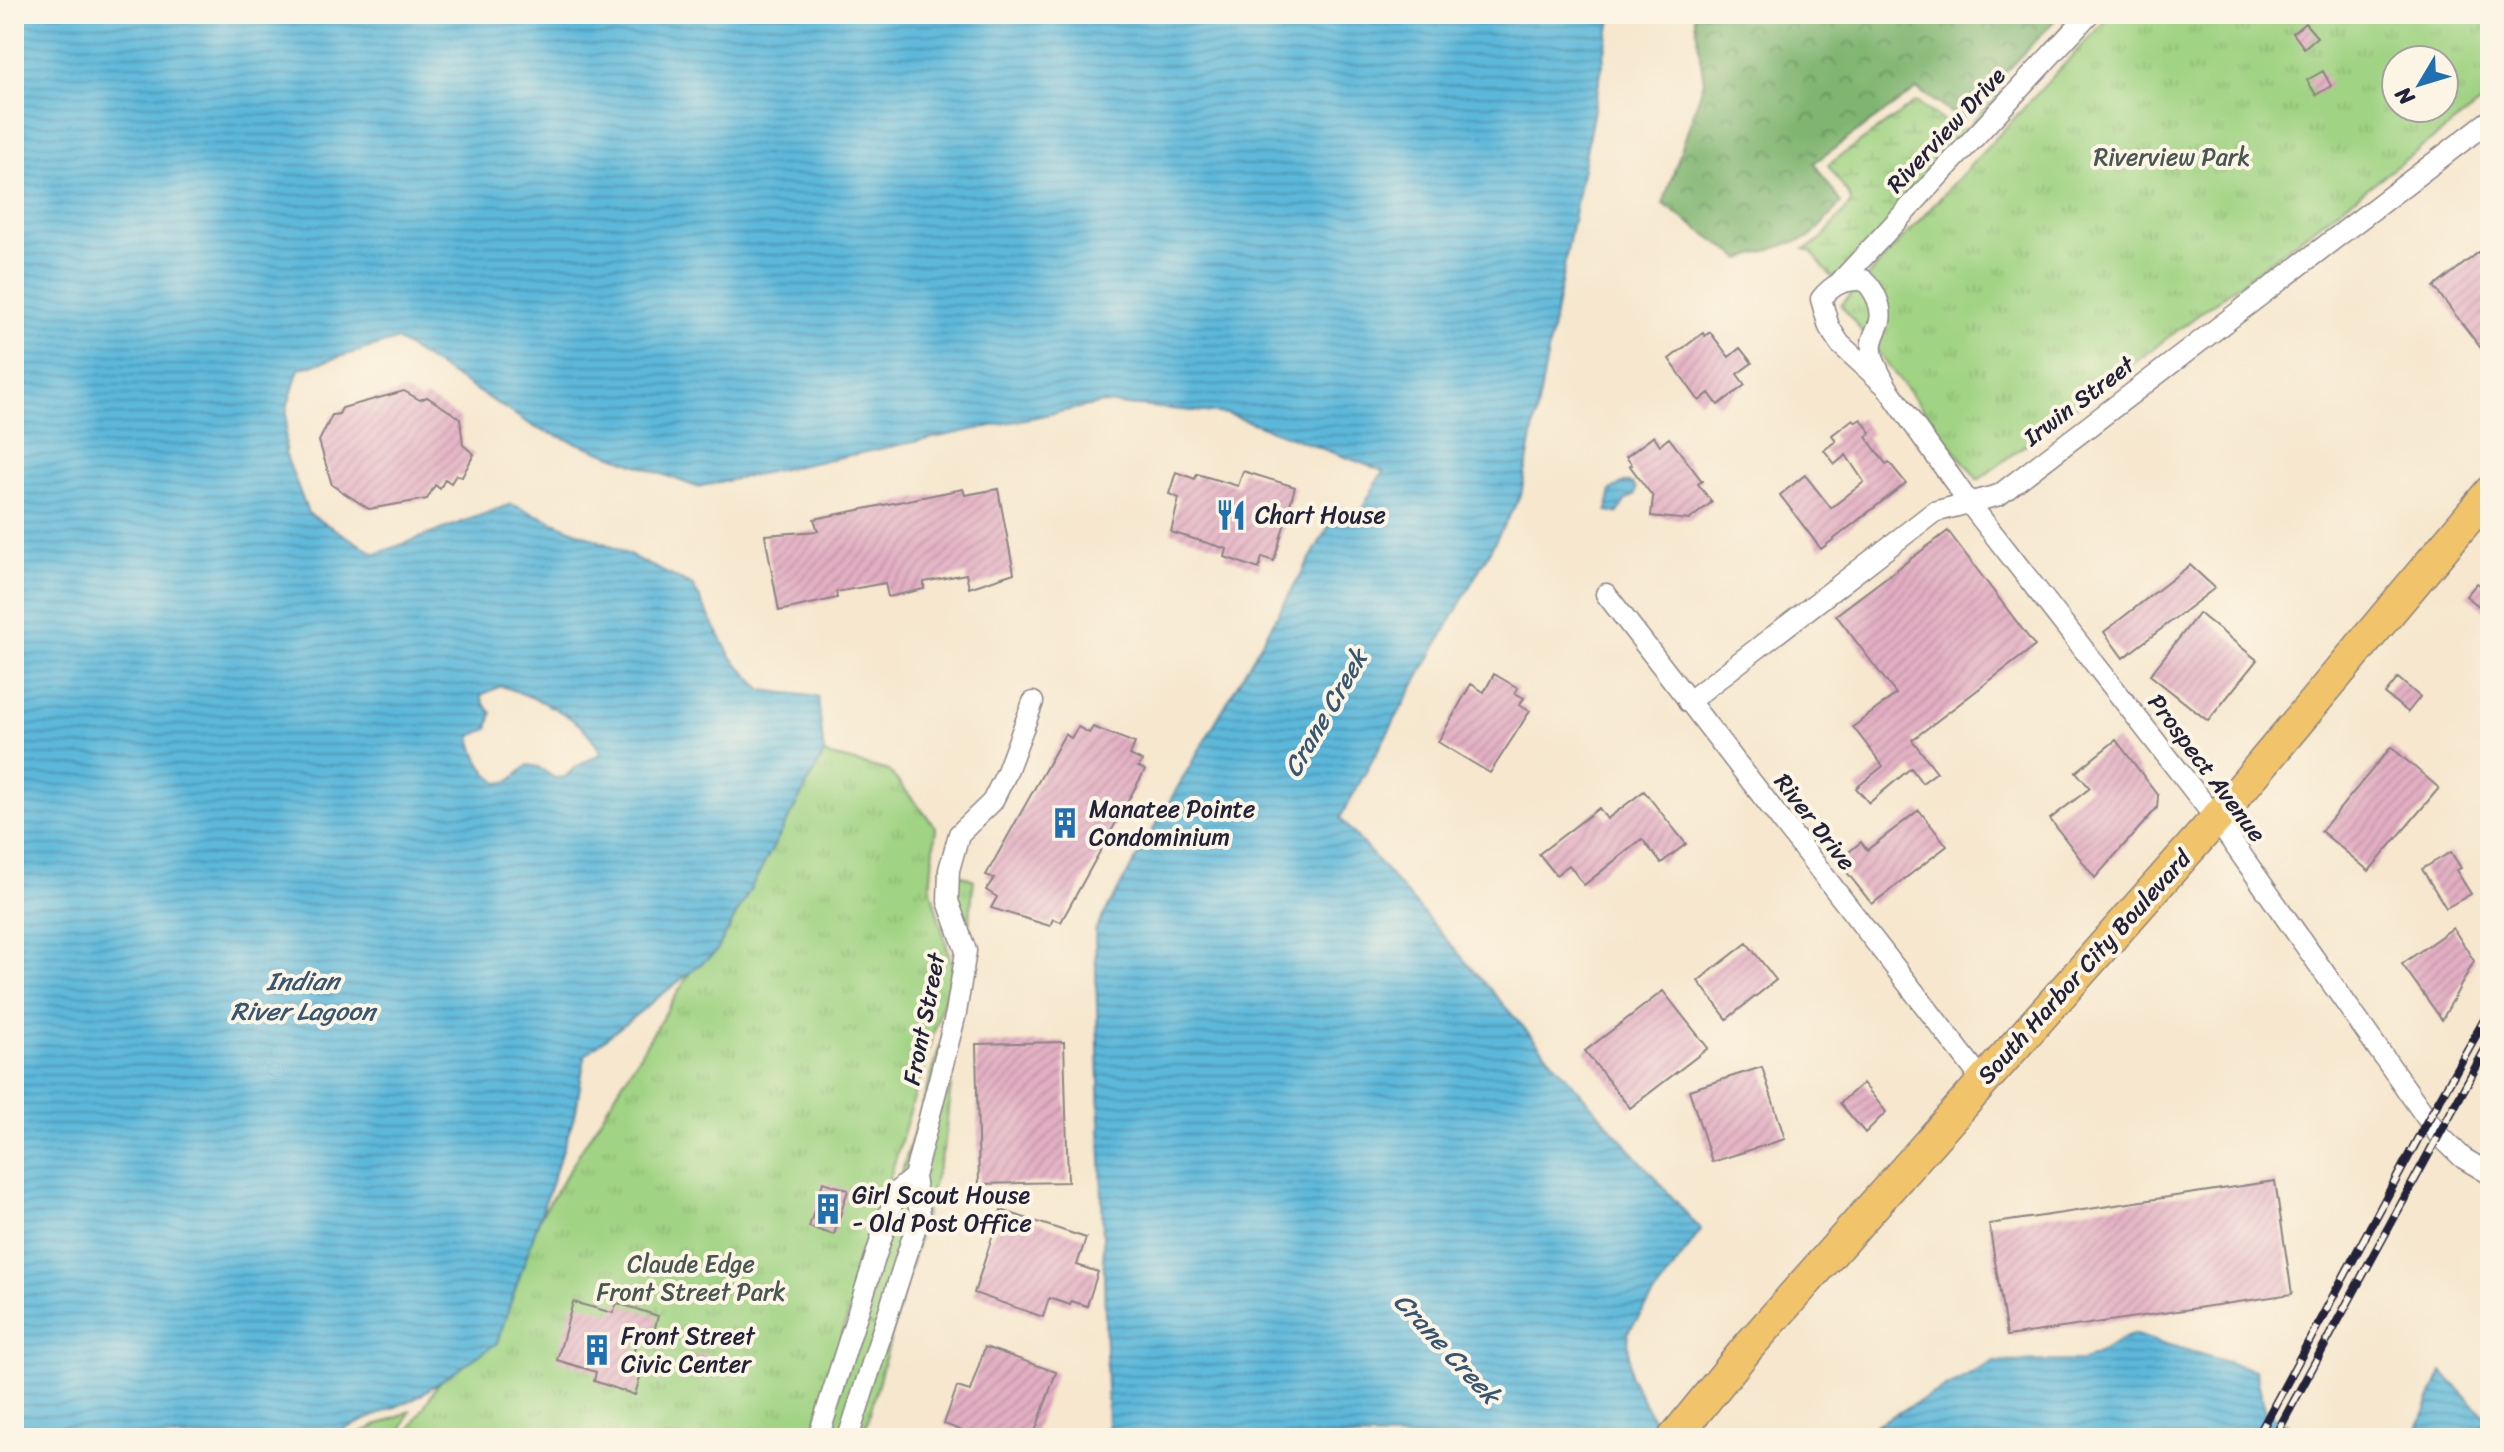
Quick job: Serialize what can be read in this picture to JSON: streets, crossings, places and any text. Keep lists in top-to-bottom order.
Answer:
{
  "streets": {
    "main road": ["South Harbor City Boulevard"],
    "street": [
      "Riverview Drive",
      "Irwin Street",
      "Prospect Avenue",
      "River Drive",
      "Front Street"
    ]
  },
  "crossings": [
    ["Riverview Drive", "Prospect Avenue"],
    ["Irwin Street", "Prospect Avenue"],
    ["Irwin Street", "River Drive"],
    ["Prospect Avenue", "South Harbor City Boulevard"],
    ["River Drive", "South Harbor City Boulevard"]
  ],
  "water": ["Crane Creek", "Indian River Lagoon"],
  "parks": ["Riverview Park", "Claude Edge Front Street Park"],
  "places": {
    "restaurant": ["Chart House"],
    "building": ["Manatee Pointe Condominium", "Girl Scout House - Old Post Office", "Front Street Civic Center"]
  },
  "north": "bottom left"
}
